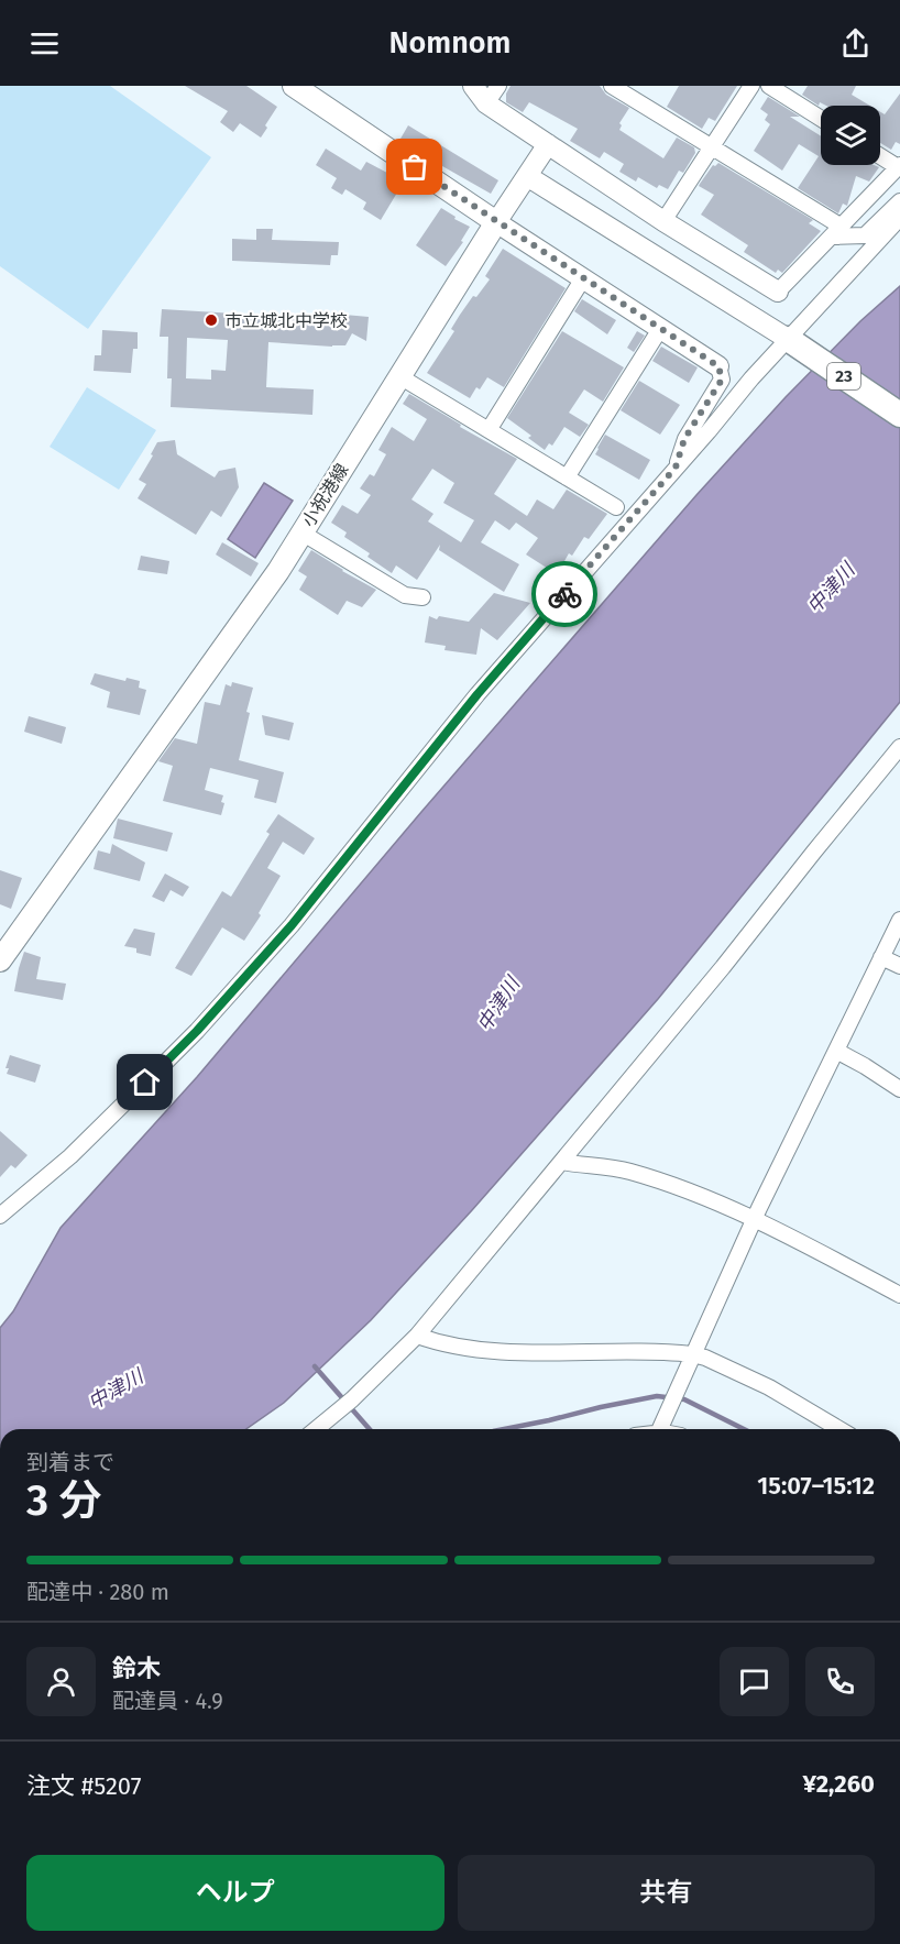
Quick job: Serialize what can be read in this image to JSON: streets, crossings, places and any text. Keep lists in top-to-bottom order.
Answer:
{
  "streets": {
    "main road": ["23", "小祝港線"]
  },
  "water": ["中津川"],
  "places": ["市立城北中学校"],
  "page": {
    "header": "Nomnom",
    "heading": ["3 分", "到着まで", "15:07–15:12"],
    "panel": [
      "鈴木",
      "配達員 · 4.9",
      "注文 #5207",
      "¥2,260"
    ],
    "bar": "配達中 · 280 m",
    "buttons": ["ヘルプ", "共有"]
  }
}
